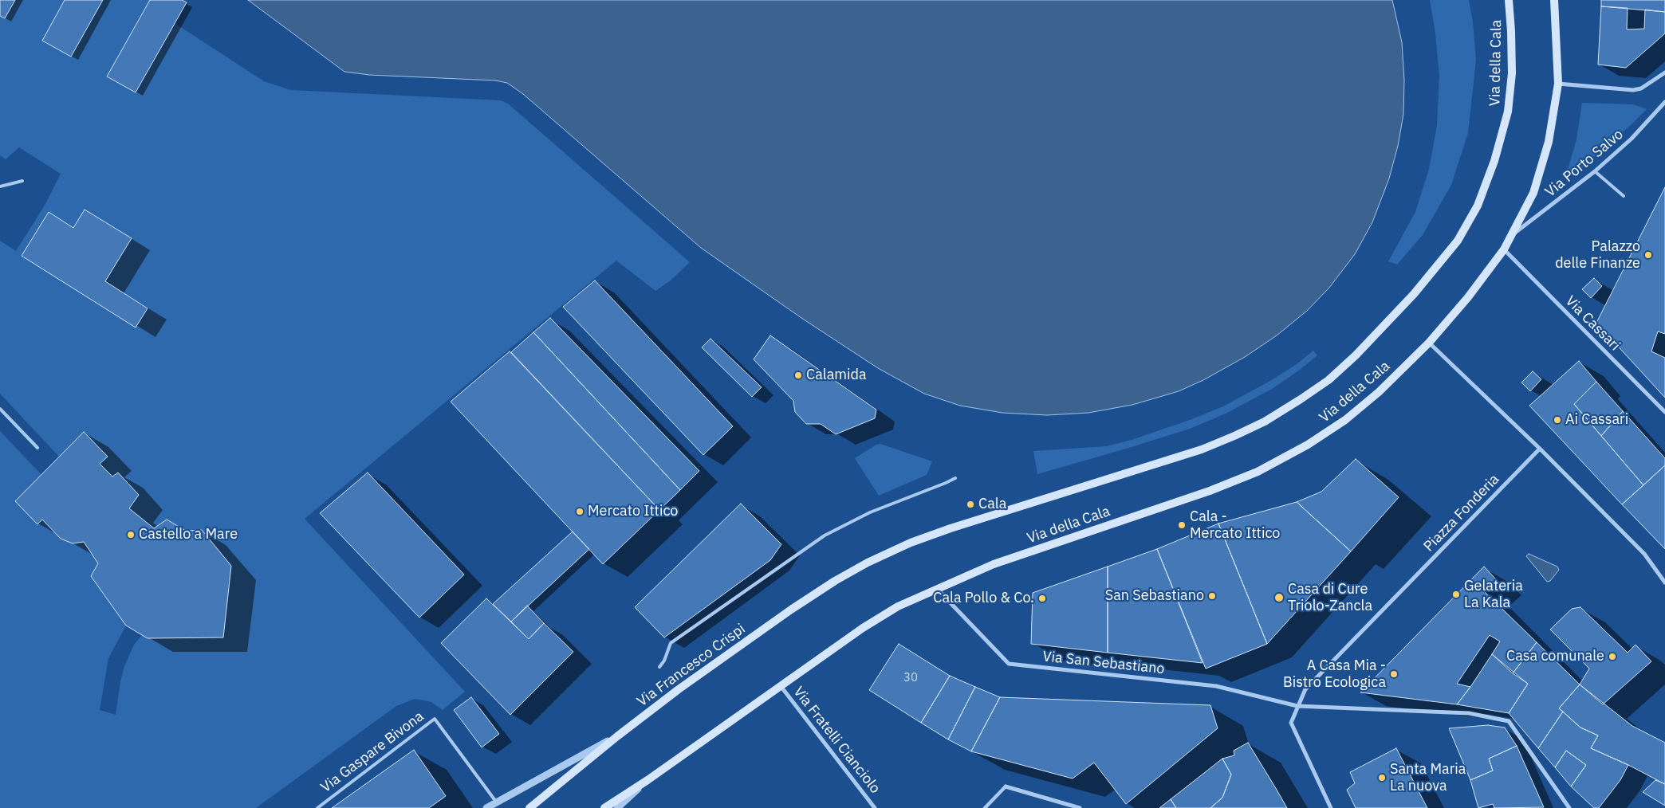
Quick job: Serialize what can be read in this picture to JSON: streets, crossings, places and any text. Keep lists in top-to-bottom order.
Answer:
{
  "streets": {
    "main road": ["Via della Cala", "Via Francesco Crispi"],
    "street": [
      "Via Porto Salvo",
      "Via Cassari",
      "Piazza Fonderia",
      "Via San Sebastiano",
      "Via Fratelli Cianciolo"
    ],
    "lane": ["Via Gaspare Bivona"]
  },
  "crossings": [
    ["Via della Cala", "Via Porto Salvo"],
    ["Via della Cala", "Via Cassari"],
    ["Via della Cala", "Via San Sebastiano"],
    ["Via della Cala", "Via Francesco Crispi"],
    ["Piazza Fonderia", "Via San Sebastiano"],
    ["Via Francesco Crispi", "Via Gaspare Bivona"]
  ],
  "places": [
    "Palazzo delle Finanze",
    "Calamida",
    "Ai Cassari",
    "Cala",
    "Mercato Ittico",
    "Cala - Mercato Ittico",
    "Castello a Mare",
    "Gelateria La Kala",
    "San Sebastiano",
    "Casa di Cure Triolo-Zancla",
    "Cala Pollo & Co.",
    "Casa comunale",
    "A Casa Mia - Bistro Ecologica",
    "Santa Maria La nuova"
  ],
  "house_numbers": ["30"]
}
